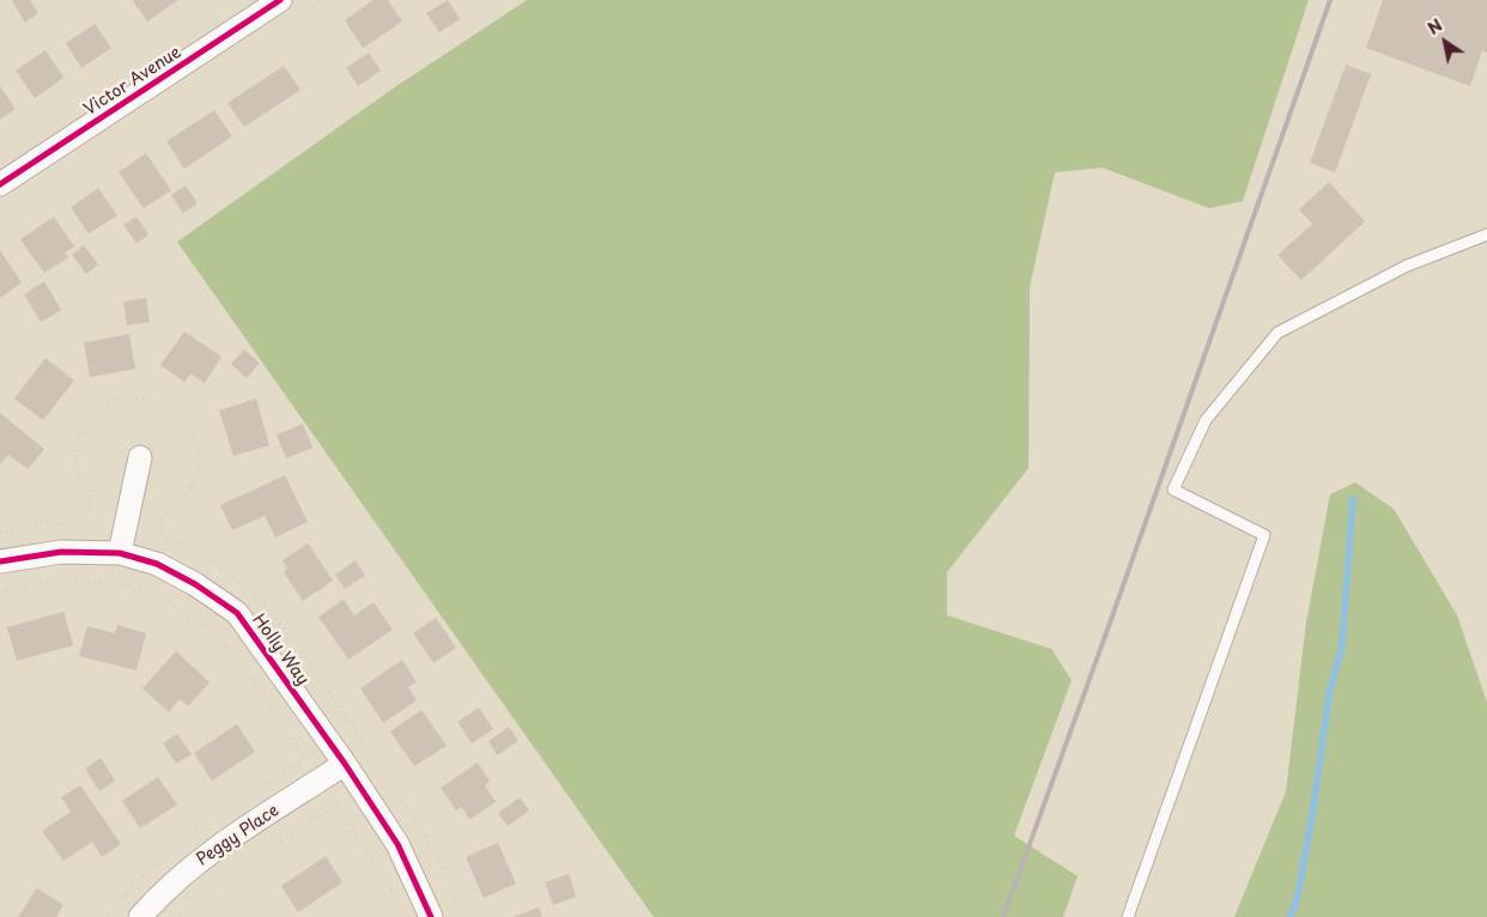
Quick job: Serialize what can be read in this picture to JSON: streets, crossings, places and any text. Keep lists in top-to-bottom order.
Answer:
{
  "streets": {
    "street": ["Victor Avenue", "Holly Way", "Peggy Place"]
  },
  "crossings": [
    ["Holly Way", "Peggy Place"]
  ],
  "north": "top left"
}
